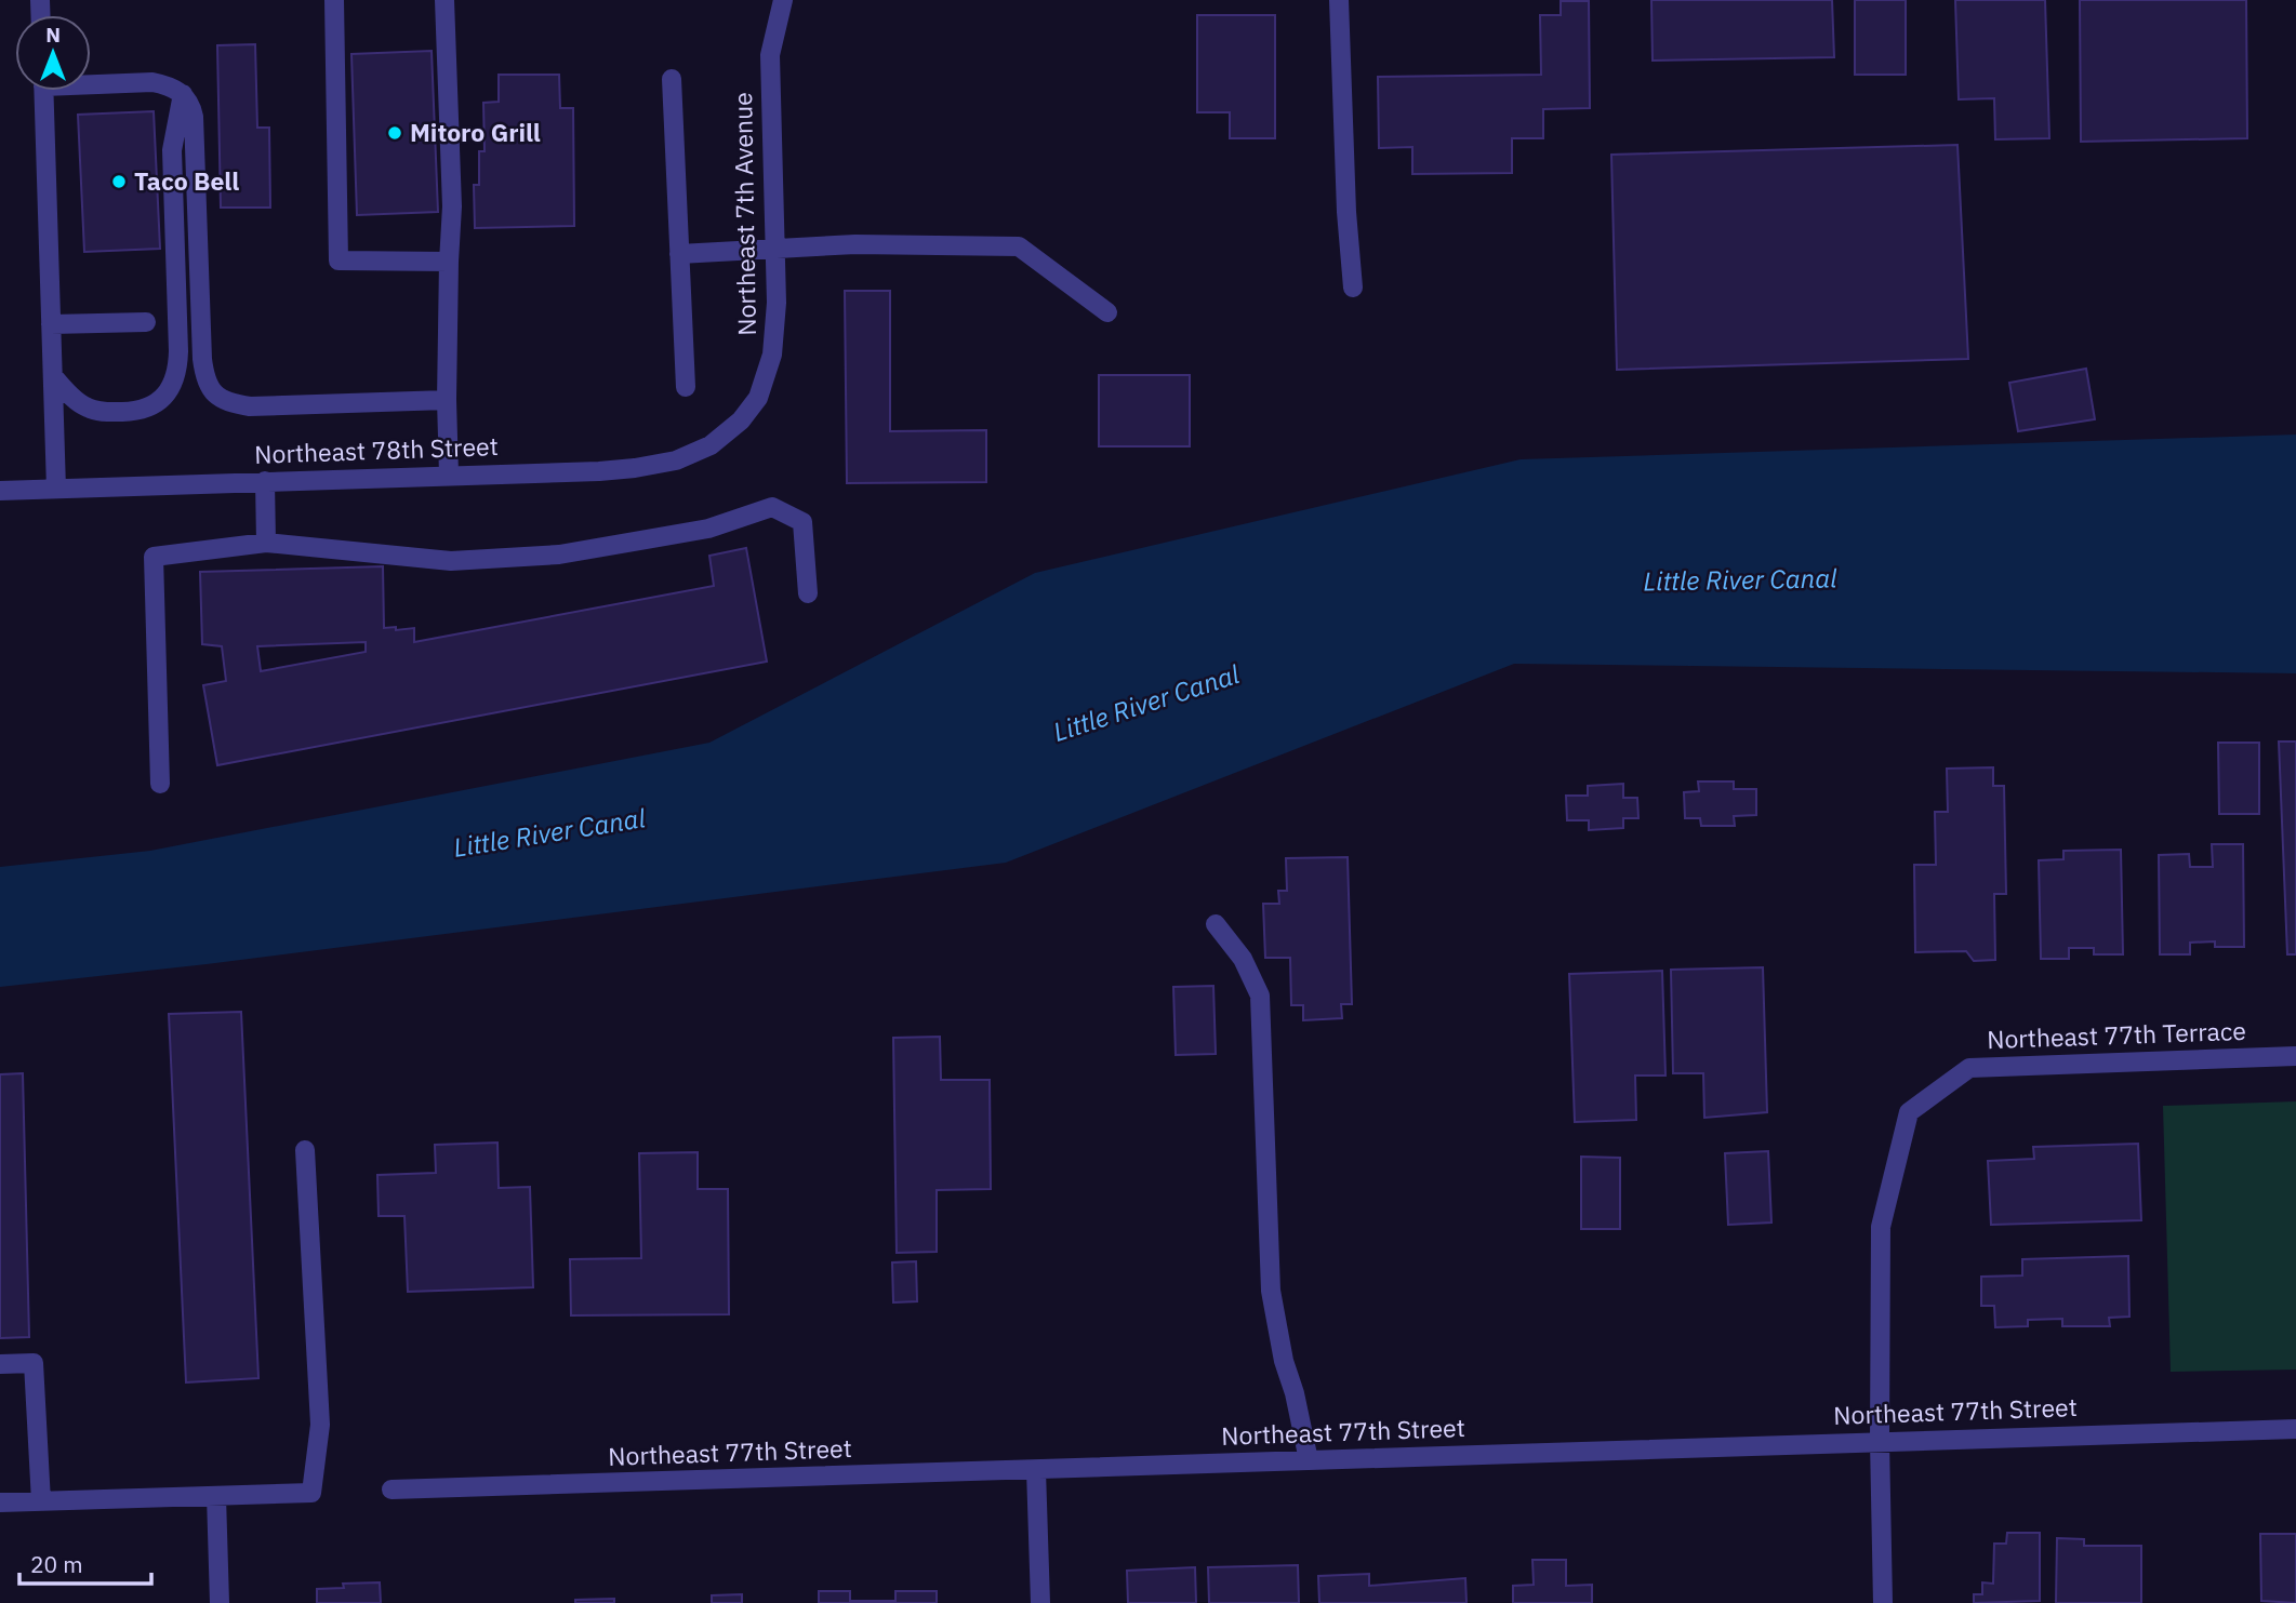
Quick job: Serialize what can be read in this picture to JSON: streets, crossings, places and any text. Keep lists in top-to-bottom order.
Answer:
{
  "streets": {
    "street": [
      "Northeast 7th Avenue",
      "Northeast 78th Street",
      "Northeast 77th Terrace",
      "Northeast 77th Street"
    ]
  },
  "crossings": [
    ["Northeast 7th Avenue", "Northeast 78th Street"],
    ["Northeast 77th Terrace", "Northeast 77th Street"]
  ],
  "water": ["Little River Canal"],
  "places": ["Mitoro Grill", "Taco Bell"],
  "scale_bar": "20 m",
  "north": "top"
}
